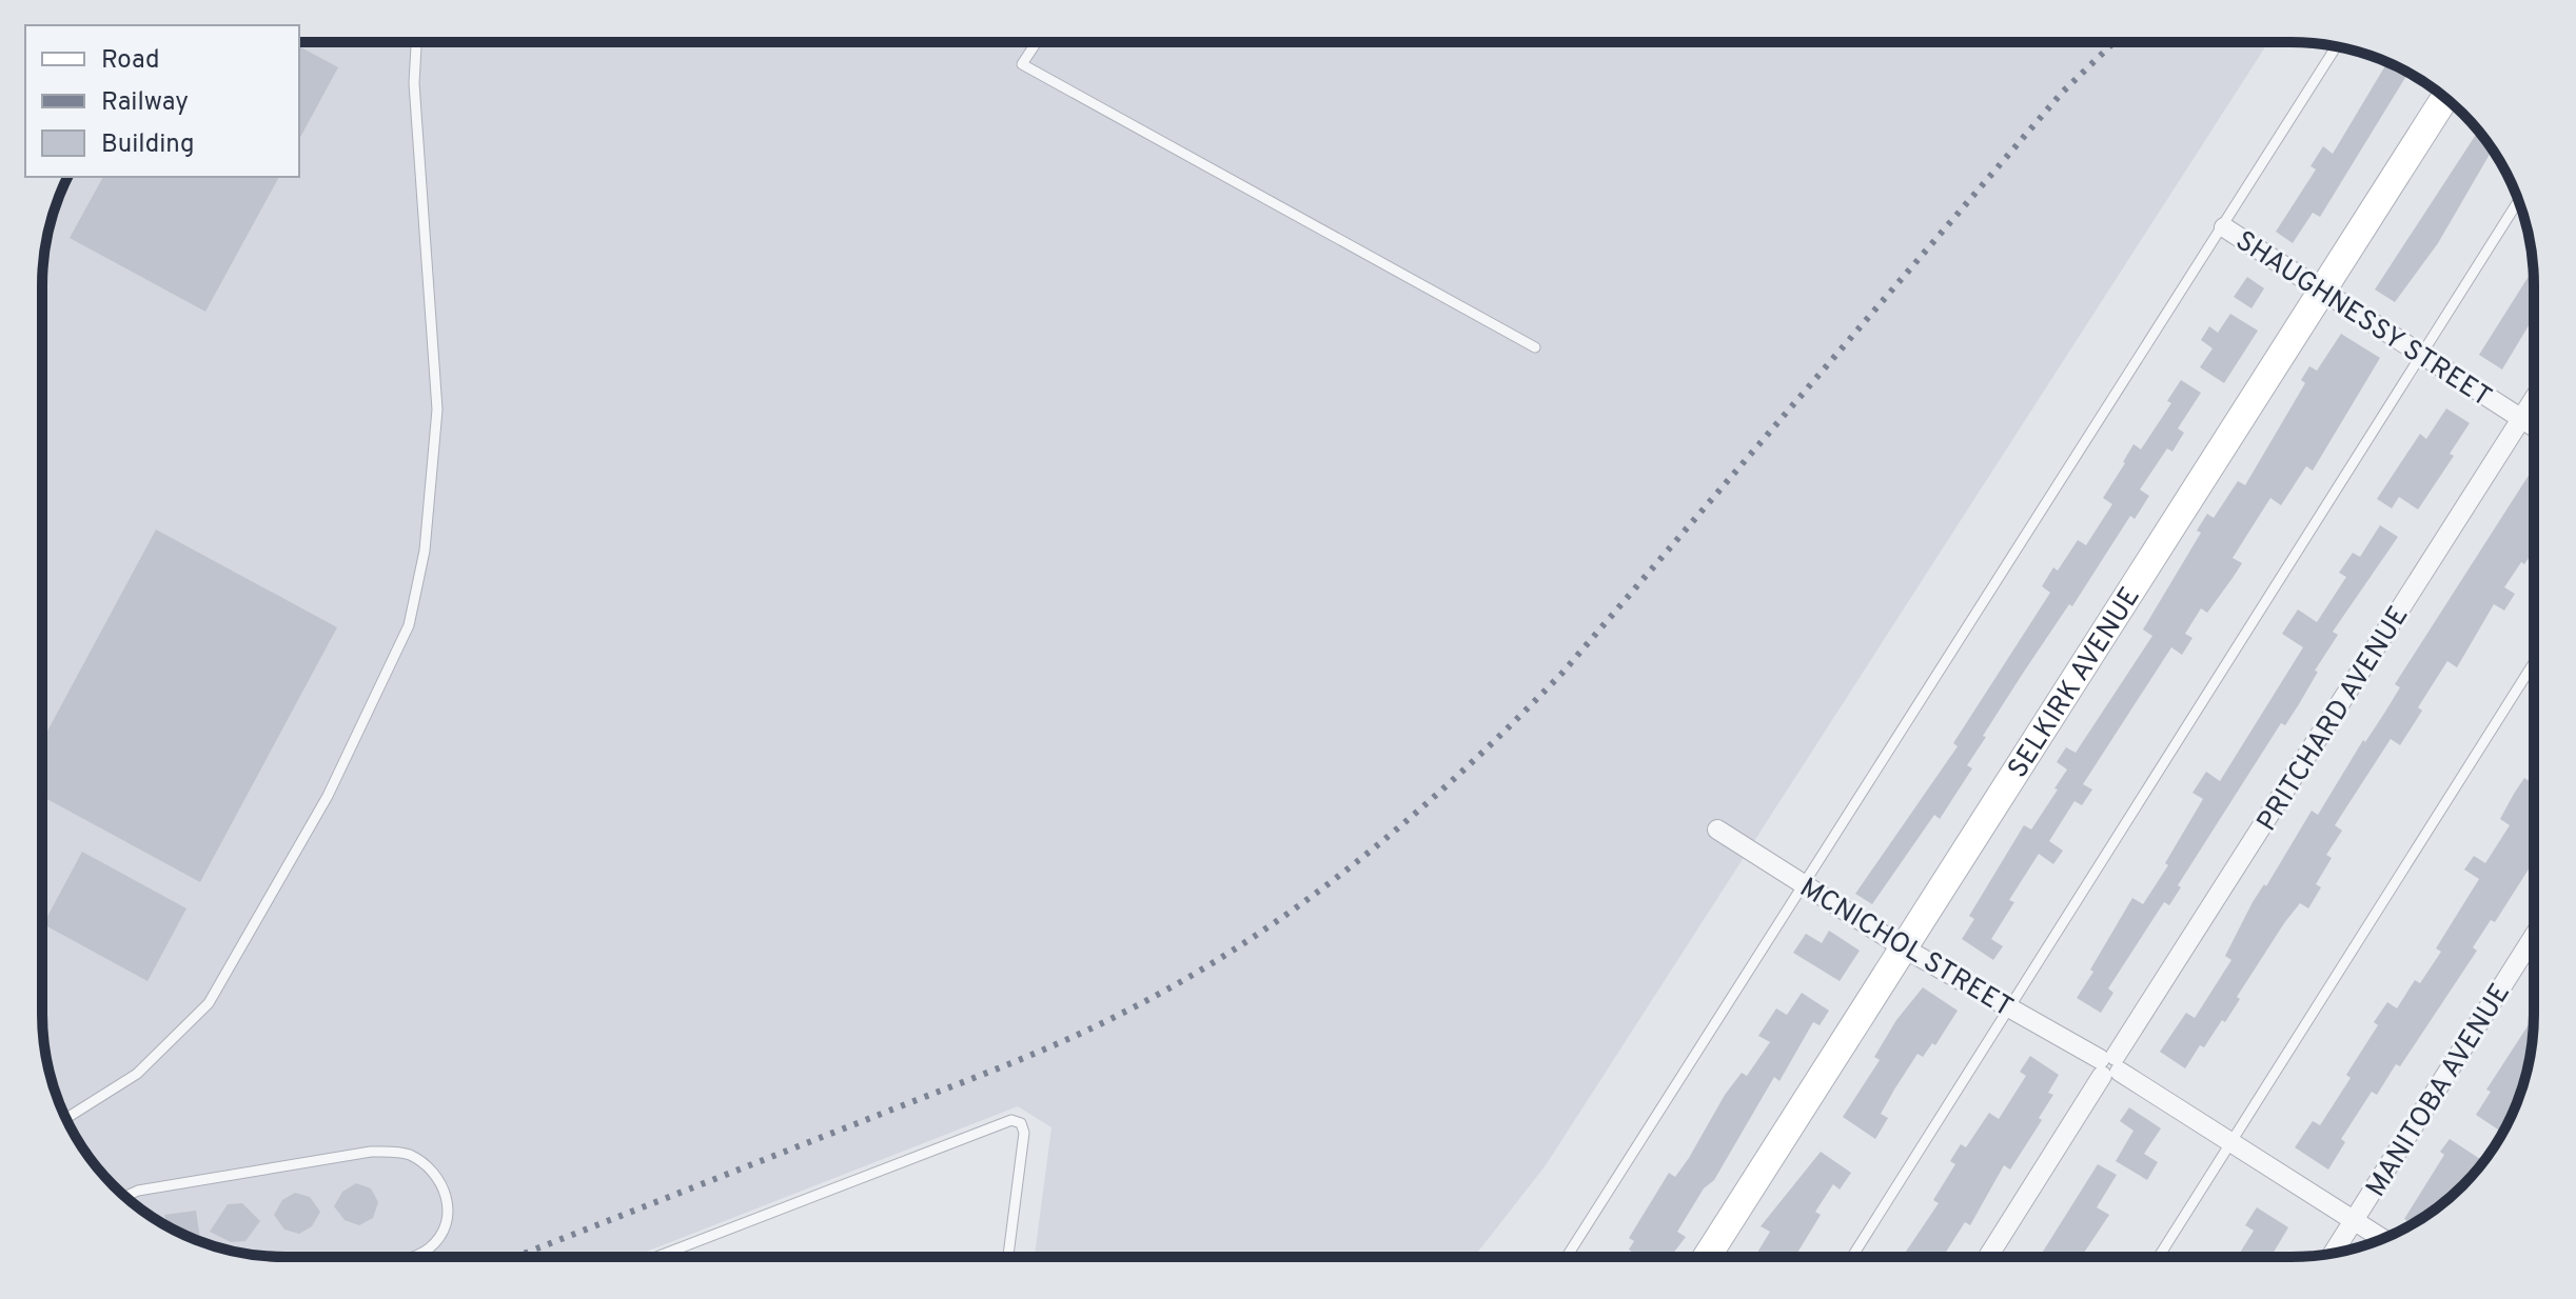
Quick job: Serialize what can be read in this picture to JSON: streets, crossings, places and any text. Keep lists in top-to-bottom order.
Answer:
{
  "streets": {
    "street": [
      "SHAUGHNESSY STREET",
      "SELKIRK AVENUE",
      "PRITCHARD AVENUE",
      "MCNICHOL STREET",
      "MANITOBA AVENUE"
    ]
  },
  "crossings": [
    ["SHAUGHNESSY STREET", "SELKIRK AVENUE"],
    ["SHAUGHNESSY STREET", "PRITCHARD AVENUE"],
    ["SELKIRK AVENUE", "MCNICHOL STREET"],
    ["PRITCHARD AVENUE", "MCNICHOL STREET"],
    ["MCNICHOL STREET", "MANITOBA AVENUE"]
  ],
  "legend": ["Road", "Railway", "Building"]
}
